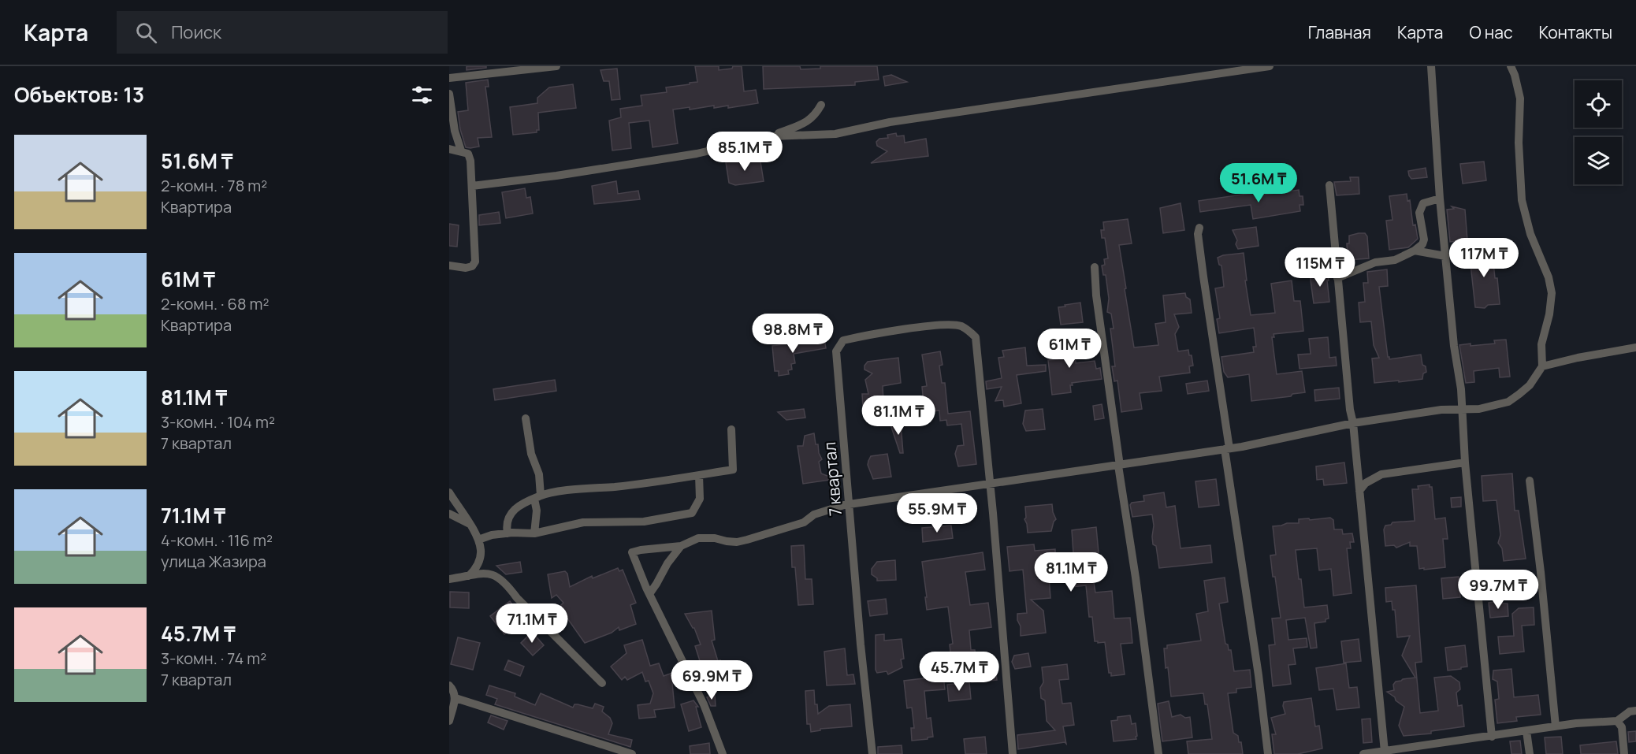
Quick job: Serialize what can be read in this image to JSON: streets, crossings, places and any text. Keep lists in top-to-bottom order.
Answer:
{
  "streets": {
    "street": ["7 квартал"]
  },
  "page": {
    "header": "Карта",
    "search": "Поиск",
    "nav": [
      "Главная",
      "Карта",
      "О нас",
      "Контакты"
    ],
    "heading": "Объектов: 13",
    "list": [
      {
        "name": "51.6M ₸",
        "note": "2-комн. · 78 m² · Квартира"
      },
      {
        "name": "61M ₸",
        "note": "2-комн. · 68 m² · Квартира"
      },
      {
        "name": "81.1M ₸",
        "note": "3-комн. · 104 m² · 7 квартал"
      },
      {
        "name": "71.1M ₸",
        "note": "4-комн. · 116 m² · улица Жазира"
      },
      {
        "name": "45.7M ₸",
        "note": "3-комн. · 74 m² · 7 квартал"
      }
    ],
    "price": [
      "85.1M ₸",
      "51.6M ₸",
      "117M ₸",
      "115M ₸",
      "98.8M ₸",
      "61M ₸",
      "81.1M ₸",
      "55.9M ₸",
      "81.1M ₸",
      "99.7M ₸",
      "71.1M ₸",
      "45.7M ₸",
      "69.9M ₸"
    ]
  }
}
